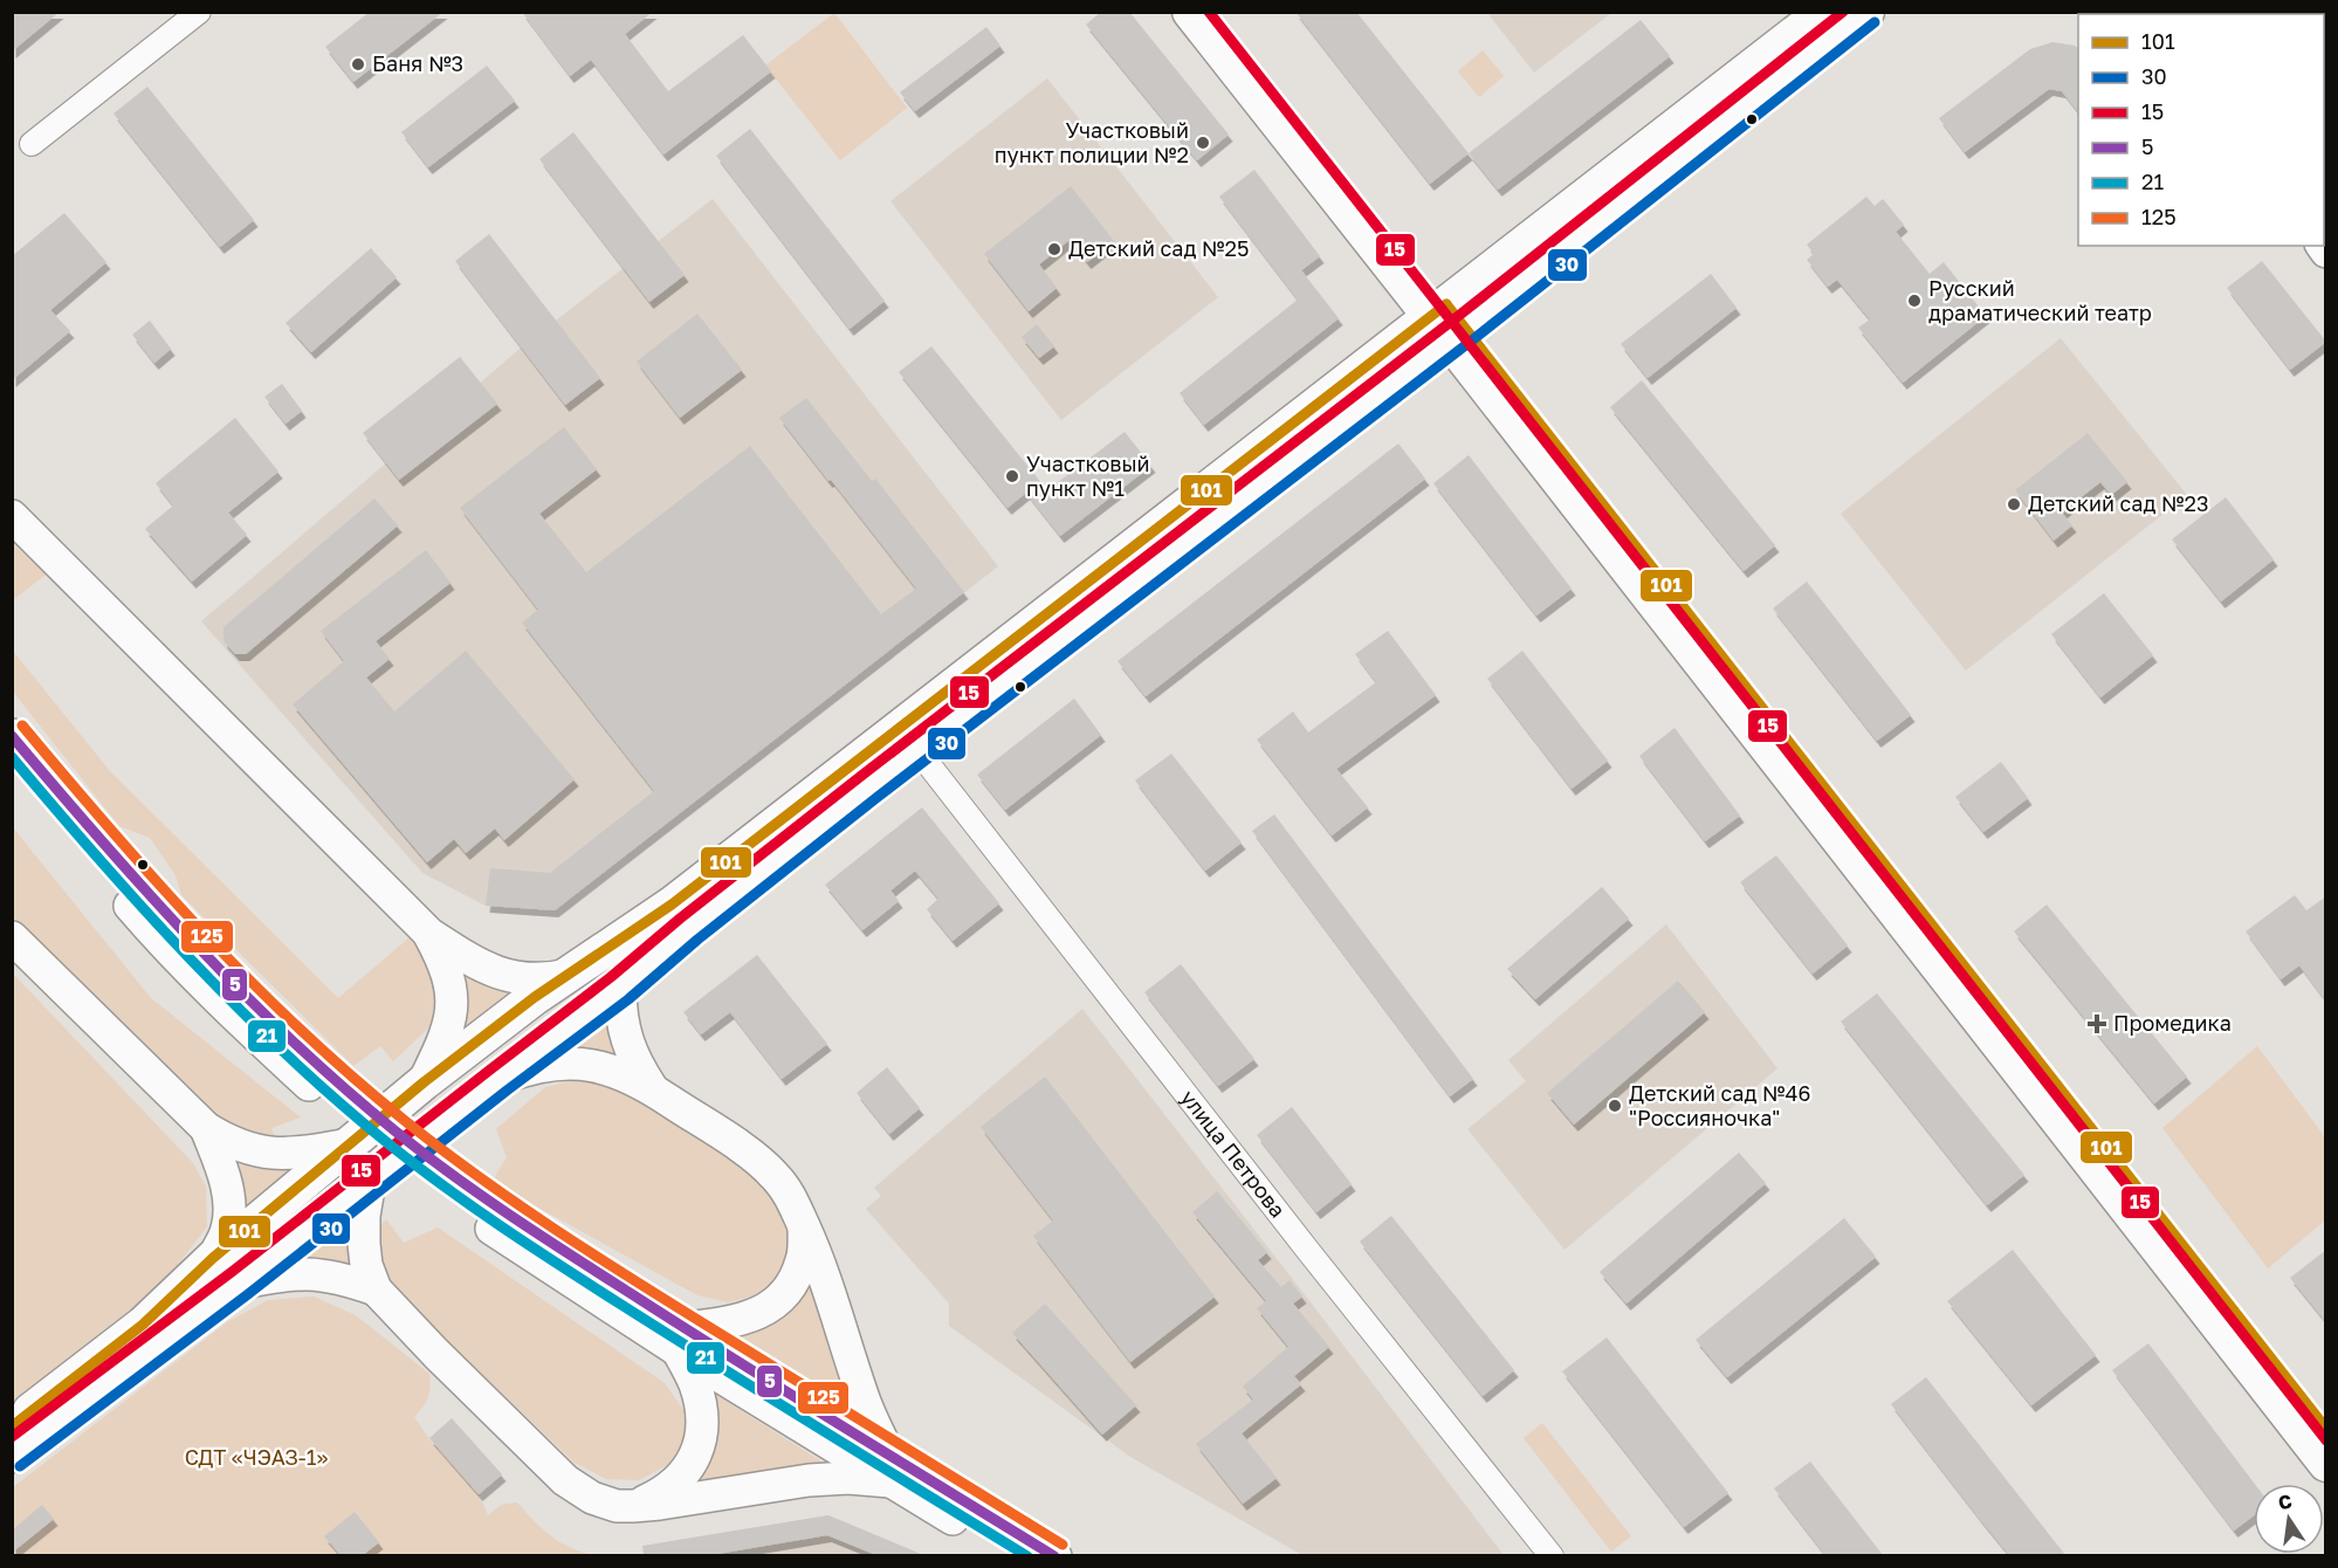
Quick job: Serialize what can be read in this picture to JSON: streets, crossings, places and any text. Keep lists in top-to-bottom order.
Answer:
{
  "streets": {
    "street": ["улица Петрова"]
  },
  "parks": ["СДТ «ЧЭАЗ-1»"],
  "places": {
    "other": [
      "Баня №3",
      "Участковый пункт полиции №2",
      "Детский сад №25",
      "Русский драматический театр",
      "Участковый пункт №1",
      "Детский сад №23",
      "Детский сад №46 \"Россияночка\""
    ],
    "health": ["Промедика"]
  },
  "lines": [
    "transit line 15",
    "transit line 30",
    "transit line 101",
    "transit line 125",
    "transit line 5",
    "transit line 21"
  ],
  "legend": [
    "101",
    "30",
    "15",
    "5",
    "21",
    "125"
  ],
  "north": "top"
}
